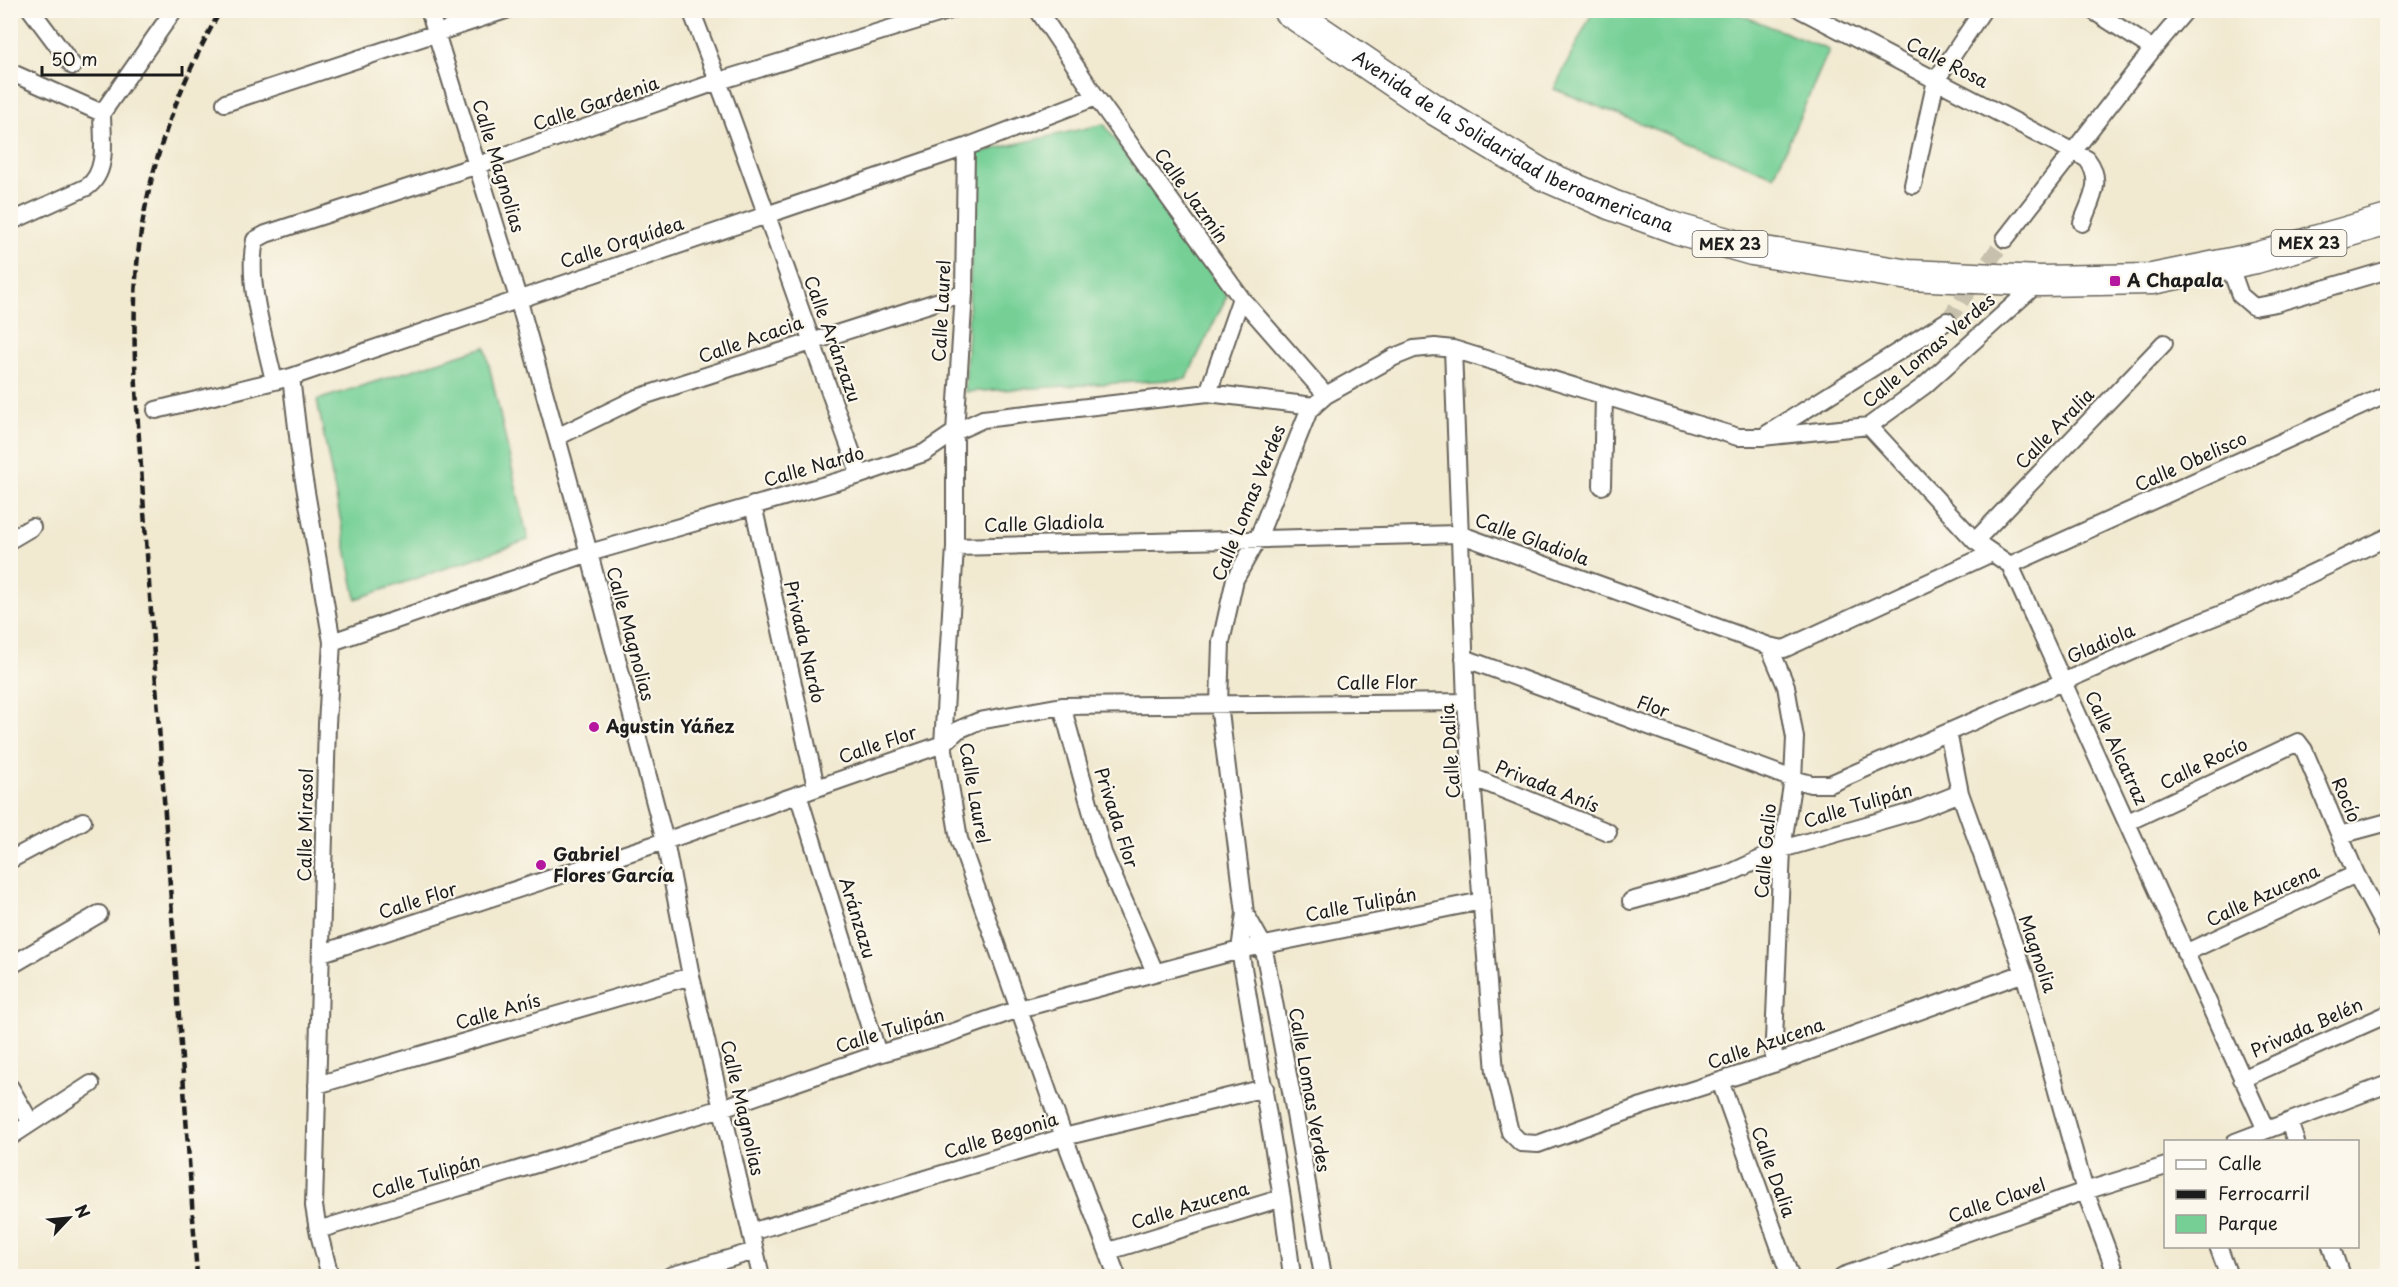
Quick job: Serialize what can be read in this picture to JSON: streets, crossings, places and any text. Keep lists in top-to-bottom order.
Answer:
{
  "streets": {
    "highway": ["Avenida de la Solidaridad Iberoamericana", "MEX 23"],
    "street": [
      "Calle Rosa",
      "Calle Gardenia",
      "Calle Magnolias",
      "Calle Jazmín",
      "Calle Orquídea",
      "Calle Laurel",
      "Calle Aránzazu",
      "Calle Acacia",
      "Calle Lomas Verdes",
      "Calle Aralia",
      "Calle Obelisco",
      "Calle Nardo",
      "Calle Gladiola",
      "Privada Nardo",
      "Gladiola",
      "Calle Flor",
      "Flor",
      "Calle Alcatraz",
      "Calle Dalia",
      "Calle Rocío",
      "Privada Anís",
      "Rocío",
      "Calle Tulipán",
      "Privada Flor",
      "Calle Mirasol",
      "Calle Galio",
      "Calle Azucena",
      "Aránzazu",
      "Magnolia",
      "Calle Anís",
      "Privada Belén",
      "Calle Begonia",
      "Calle Clavel"
    ]
  },
  "crossings": [
    ["Calle Gardenia", "Calle Magnolias"],
    ["Calle Gardenia", "Calle Aránzazu"],
    ["Calle Gardenia", "Calle Mirasol"],
    ["Avenida de la Solidaridad Iberoamericana", "Calle Lomas Verdes"],
    ["Calle Magnolias", "Calle Orquídea"],
    ["Calle Magnolias", "Calle Acacia"],
    ["Calle Magnolias", "Calle Nardo"],
    ["Calle Magnolias", "Calle Flor"],
    ["Calle Magnolias", "Calle Tulipán"],
    ["Calle Magnolias", "Calle Anís"],
    ["Calle Magnolias", "Calle Begonia"],
    ["Calle Jazmín", "Calle Orquídea"],
    ["Calle Jazmín", "Calle Lomas Verdes"],
    ["Calle Jazmín", "Calle Nardo"],
    ["Calle Orquídea", "Calle Laurel"],
    ["Calle Orquídea", "Calle Aránzazu"],
    ["Calle Orquídea", "Calle Mirasol"],
    ["Calle Laurel", "Calle Acacia"],
    ["Calle Laurel", "Calle Nardo"],
    ["Calle Laurel", "Calle Gladiola"],
    ["Calle Laurel", "Calle Flor"],
    ["Calle Laurel", "Calle Tulipán"],
    ["Calle Laurel", "Calle Azucena"],
    ["Calle Laurel", "Calle Begonia"],
    ["Calle Aránzazu", "Calle Acacia"],
    ["Calle Aránzazu", "Calle Nardo"],
    ["Calle Lomas Verdes", "Calle Nardo"],
    ["Calle Lomas Verdes", "Calle Gladiola"],
    ["Calle Lomas Verdes", "Calle Flor"],
    ["Calle Lomas Verdes", "Calle Dalia"],
    ["Calle Lomas Verdes", "Calle Tulipán"],
    ["Calle Lomas Verdes", "Calle Azucena"],
    ["Calle Lomas Verdes", "Calle Begonia"],
    ["Calle Obelisco", "Calle Alcatraz"],
    ["Calle Nardo", "Privada Nardo"],
    ["Calle Nardo", "Calle Mirasol"],
    ["Calle Gladiola", "Calle Dalia"],
    ["Calle Gladiola", "Calle Galio"],
    ["Privada Nardo", "Calle Flor"],
    ["Gladiola", "Flor"],
    ["Gladiola", "Calle Alcatraz"],
    ["Gladiola", "Magnolia"],
    ["Calle Flor", "Calle Dalia"],
    ["Calle Flor", "Privada Flor"],
    ["Calle Flor", "Calle Mirasol"],
    ["Calle Flor", "Aránzazu"],
    ["Flor", "Calle Dalia"],
    ["Flor", "Calle Galio"],
    ["Calle Alcatraz", "Calle Rocío"],
    ["Calle Alcatraz", "Calle Azucena"],
    ["Calle Alcatraz", "Privada Belén"],
    ["Calle Dalia", "Privada Anís"],
    ["Calle Dalia", "Calle Tulipán"],
    ["Calle Dalia", "Calle Azucena"],
    ["Calle Rocío", "Rocío"],
    ["Rocío", "Calle Azucena"],
    ["Calle Tulipán", "Privada Flor"],
    ["Calle Tulipán", "Calle Mirasol"],
    ["Calle Tulipán", "Calle Galio"],
    ["Calle Tulipán", "Aránzazu"],
    ["Calle Tulipán", "Magnolia"],
    ["Calle Mirasol", "Calle Anís"],
    ["Calle Galio", "Calle Azucena"],
    ["Calle Azucena", "Magnolia"],
    ["Magnolia", "Calle Clavel"]
  ],
  "places": {
    "transit": ["A Chapala"],
    "other": ["Agustin Yáñez", "Gabriel Flores García"]
  },
  "legend": ["Calle", "Ferrocarril", "Parque"],
  "scale_bar": "50 m",
  "north": "top right"
}
